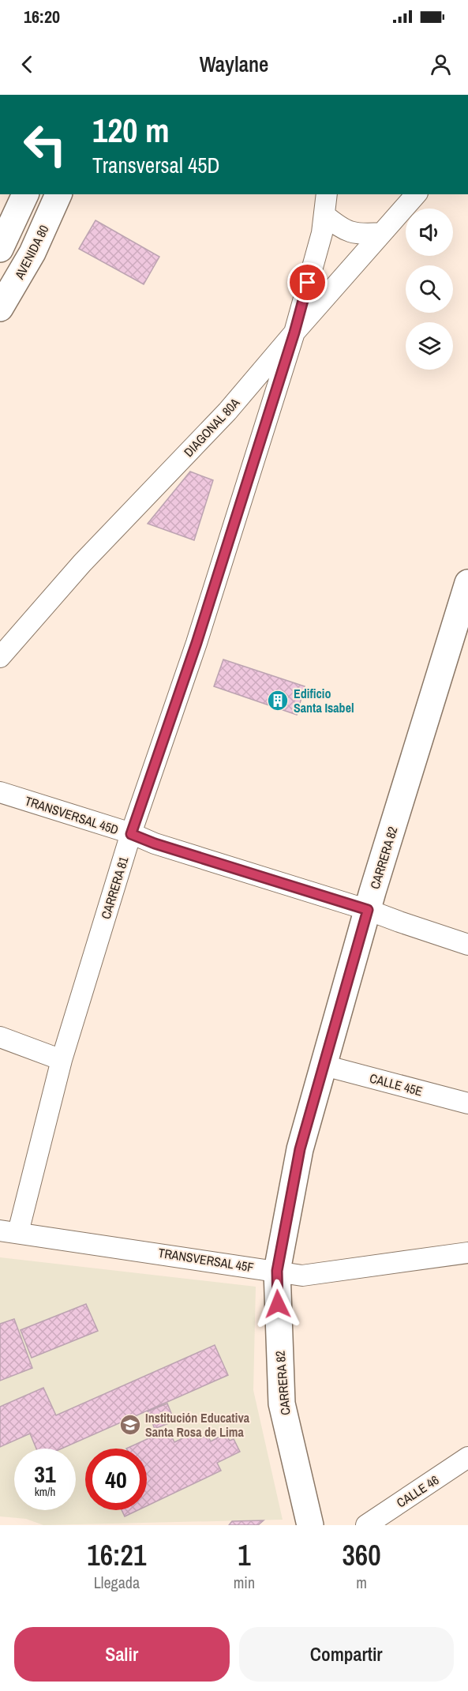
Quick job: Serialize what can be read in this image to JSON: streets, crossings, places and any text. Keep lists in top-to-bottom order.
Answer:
{
  "streets": {
    "street": [
      "AVENIDA 80",
      "DIAGONAL 80A",
      "TRANSVERSAL 45D",
      "CARRERA 82",
      "CARRERA 81",
      "CALLE 45E",
      "TRANSVERSAL 45F",
      "CALLE 46"
    ]
  },
  "crossings": [
    ["DIAGONAL 80A", "CARRERA 81"],
    ["TRANSVERSAL 45D", "CARRERA 82"],
    ["TRANSVERSAL 45D", "CARRERA 81"],
    ["CARRERA 82", "CALLE 45E"],
    ["CARRERA 82", "TRANSVERSAL 45F"],
    ["CARRERA 81", "TRANSVERSAL 45F"]
  ],
  "places": {
    "building": ["Edificio Santa Isabel"],
    "school or university": ["Institución Educativa Santa Rosa de Lima"]
  },
  "page": {
    "status": "16:20",
    "header": "Waylane",
    "turn": ["120 m", "Transversal 45D"],
    "speed": "31 km/h",
    "limit": "40",
    "eta": [
      "16:21",
      "Llegada",
      "1",
      "min",
      "360",
      "m"
    ],
    "buttons": ["Salir", "Compartir"]
  }
}
